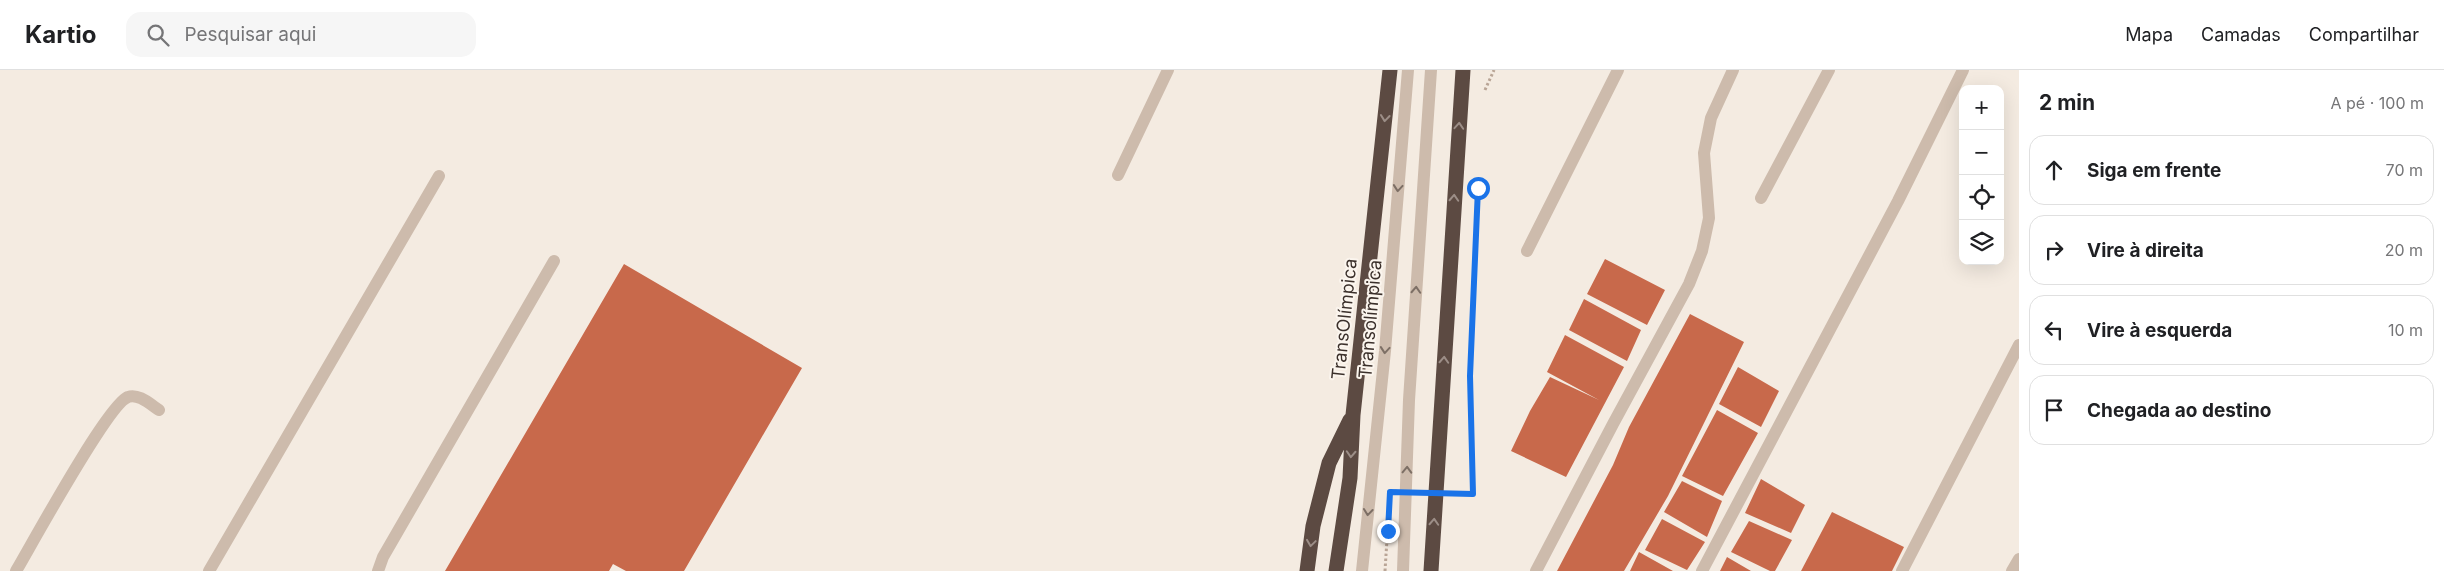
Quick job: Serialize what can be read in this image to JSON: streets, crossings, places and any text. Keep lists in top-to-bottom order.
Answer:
{
  "streets": {
    "highway": ["TransOlímpica"],
    "street": ["Transolímpica"]
  },
  "page": {
    "header": "Kartio",
    "search": "Pesquisar aqui",
    "nav": ["Mapa", "Camadas", "Compartilhar"],
    "heading": ["2 min", "A pé · 100 m"],
    "map_buttons": ["+", "−"],
    "list": [
      ["Siga em frente", "70 m"],
      ["Vire à direita", "20 m"],
      ["Vire à esquerda", "10 m"],
      "Chegada ao destino"
    ]
  }
}
